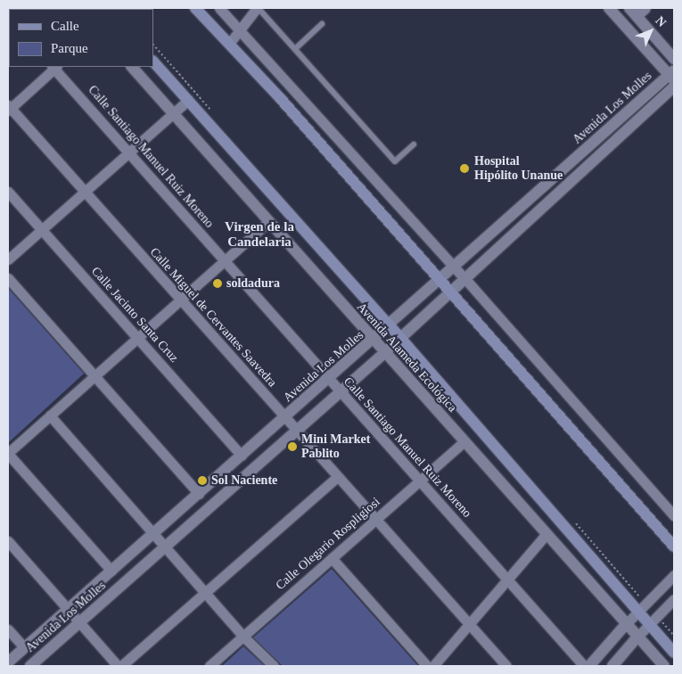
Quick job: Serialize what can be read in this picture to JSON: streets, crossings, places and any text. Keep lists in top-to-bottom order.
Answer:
{
  "streets": {
    "main road": ["Avenida Alameda Ecológica"],
    "street": [
      "Avenida Los Molles",
      "Calle Santiago Manuel Ruiz Moreno",
      "Calle Jacinto Santa Cruz",
      "Calle Miguel de Cervantes Saavedra",
      "Calle Olegario Rospligiosi"
    ]
  },
  "crossings": [
    ["Avenida Los Molles", "Calle Santiago Manuel Ruiz Moreno"],
    ["Avenida Los Molles", "Calle Jacinto Santa Cruz"],
    ["Avenida Los Molles", "Calle Miguel de Cervantes Saavedra"],
    ["Avenida Los Molles", "Avenida Alameda Ecológica"],
    ["Calle Santiago Manuel Ruiz Moreno", "Calle Olegario Rospligiosi"],
    ["Calle Miguel de Cervantes Saavedra", "Calle Olegario Rospligiosi"],
    ["Avenida Alameda Ecológica", "Calle Olegario Rospligiosi"]
  ],
  "districts": ["Virgen de la Candelaria"],
  "places": [
    "Hospital Hipólito Unanue",
    "soldadura",
    "Mini Market Pablito",
    "Sol Naciente"
  ],
  "legend": ["Calle", "Parque"],
  "north": "top right"
}
